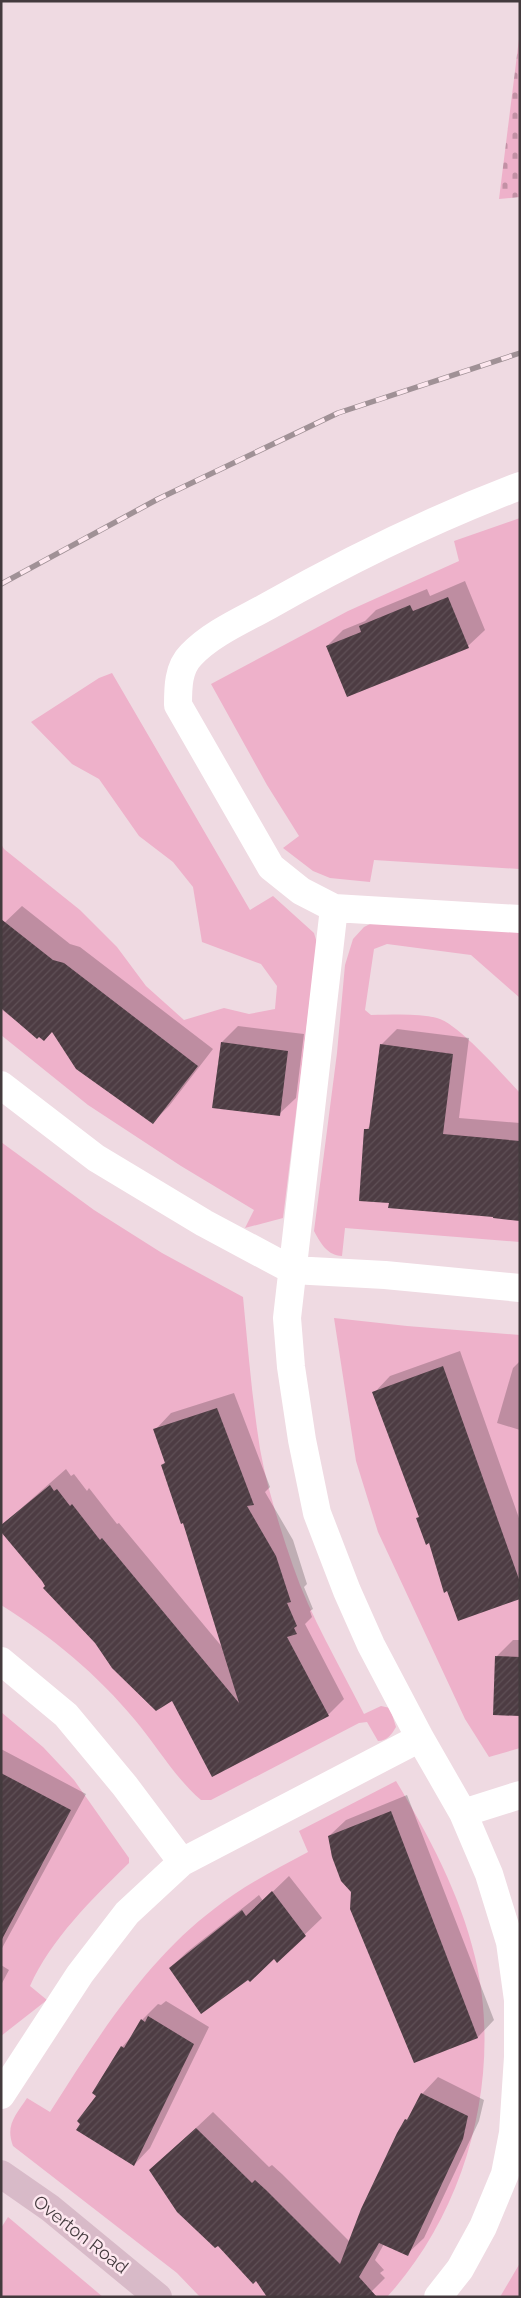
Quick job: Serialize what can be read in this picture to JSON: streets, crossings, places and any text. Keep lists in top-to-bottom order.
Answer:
{
  "streets": {
    "street": ["Overton Road"]
  }
}
